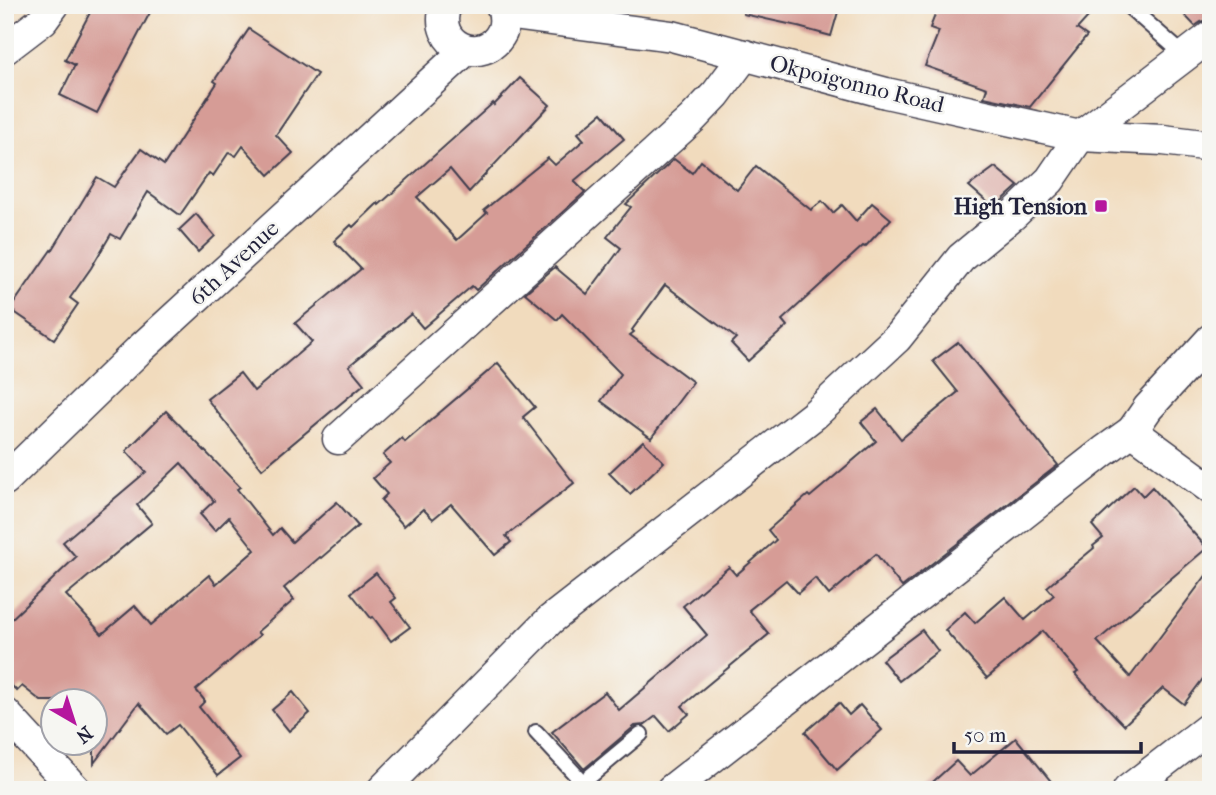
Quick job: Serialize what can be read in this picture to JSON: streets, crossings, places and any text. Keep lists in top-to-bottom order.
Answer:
{
  "streets": {
    "street": ["Okpoigonno Road", "6th Avenue"]
  },
  "crossings": [
    ["Okpoigonno Road", "6th Avenue"]
  ],
  "places": {
    "transit": ["High Tension"]
  },
  "scale_bar": "50 m",
  "north": "bottom right"
}
